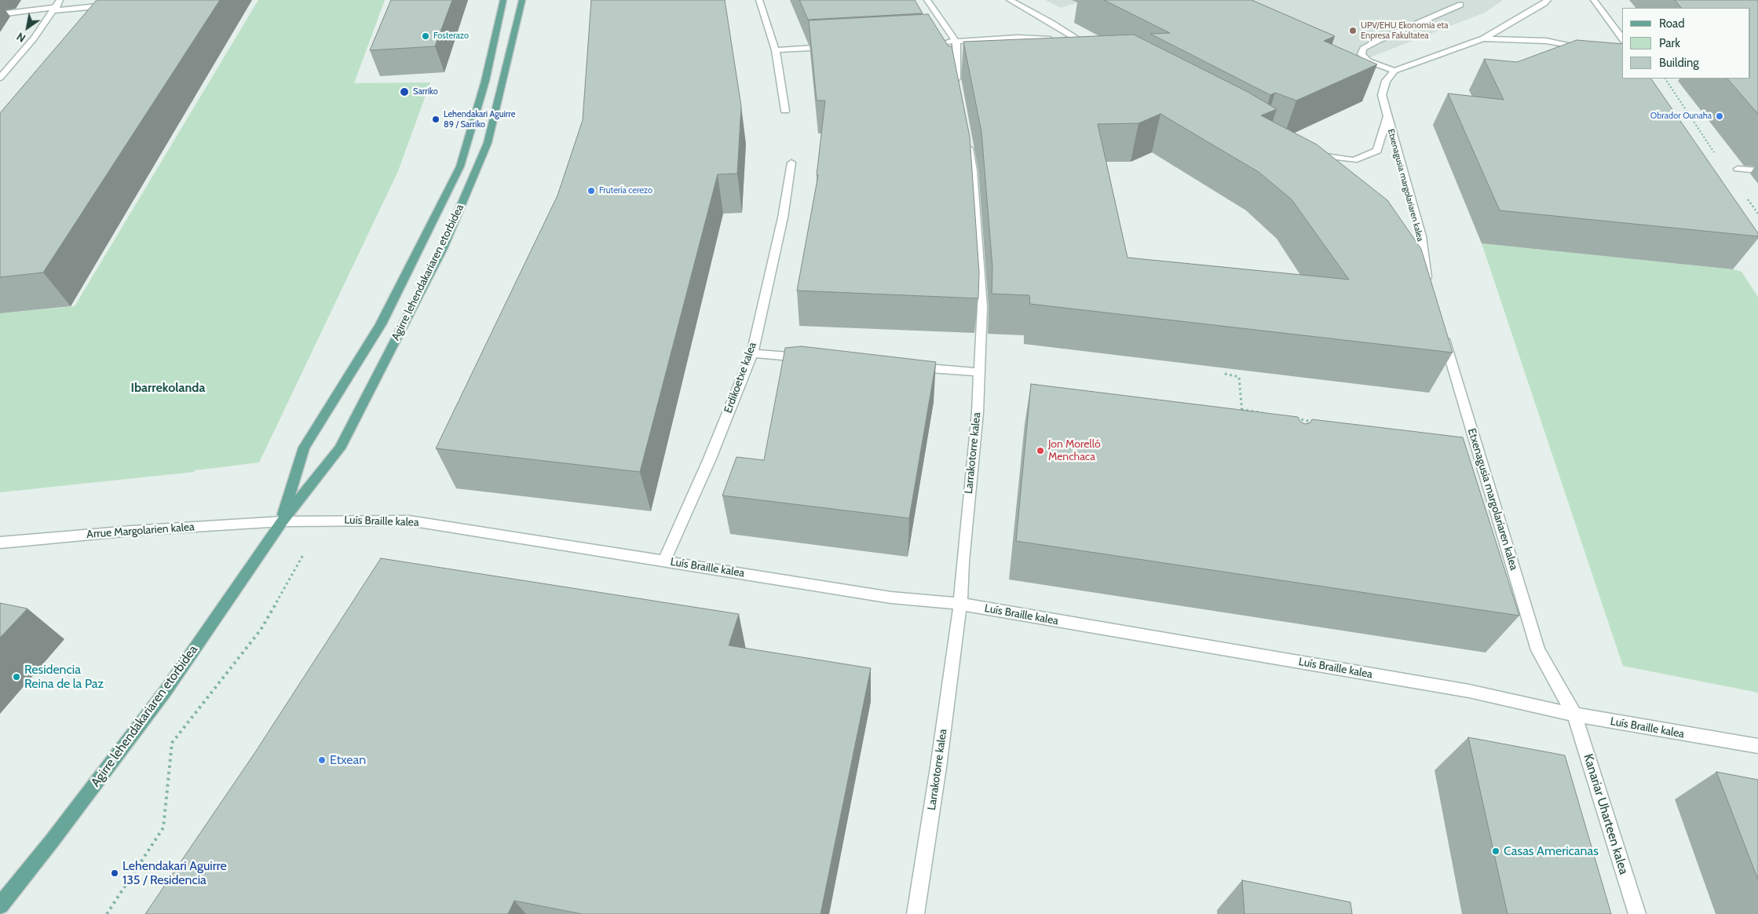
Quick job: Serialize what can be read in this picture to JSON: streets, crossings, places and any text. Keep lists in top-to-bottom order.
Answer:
{
  "streets": {
    "main road": ["Agirre lehendakariaren etorbidea"],
    "street": [
      "Etxenagusia margolariaren kalea",
      "Erdikoetxe kalea",
      "Larrakotorre kalea",
      "Luís Braille kalea",
      "Arrue Margolarien kalea",
      "Kanariar Uharteen kalea"
    ]
  },
  "crossings": [
    ["Etxenagusia margolariaren kalea", "Luís Braille kalea"],
    ["Etxenagusia margolariaren kalea", "Kanariar Uharteen kalea"],
    ["Agirre lehendakariaren etorbidea", "Luís Braille kalea"],
    ["Agirre lehendakariaren etorbidea", "Arrue Margolarien kalea"],
    ["Erdikoetxe kalea", "Luís Braille kalea"],
    ["Larrakotorre kalea", "Luís Braille kalea"],
    ["Luís Braille kalea", "Arrue Margolarien kalea"],
    ["Luís Braille kalea", "Kanariar Uharteen kalea"]
  ],
  "districts": ["Ibarrekolanda"],
  "places": [
    "UPV/EHU Ekonomia eta Enpresa Fakultatea",
    "Fosterazo",
    "Sarriko",
    "Obrador Ounaha",
    "Lehendakari Aguirre 89 / Sarriko",
    "Frutería cerezo",
    "Jon Morelló Menchaca",
    "Residencia Reina de la Paz",
    "Etxean",
    "Casas Americanas",
    "Lehendakari Aguirre 135 / Residencia"
  ],
  "legend": ["Road", "Park", "Building"],
  "north": "bottom left"
}
